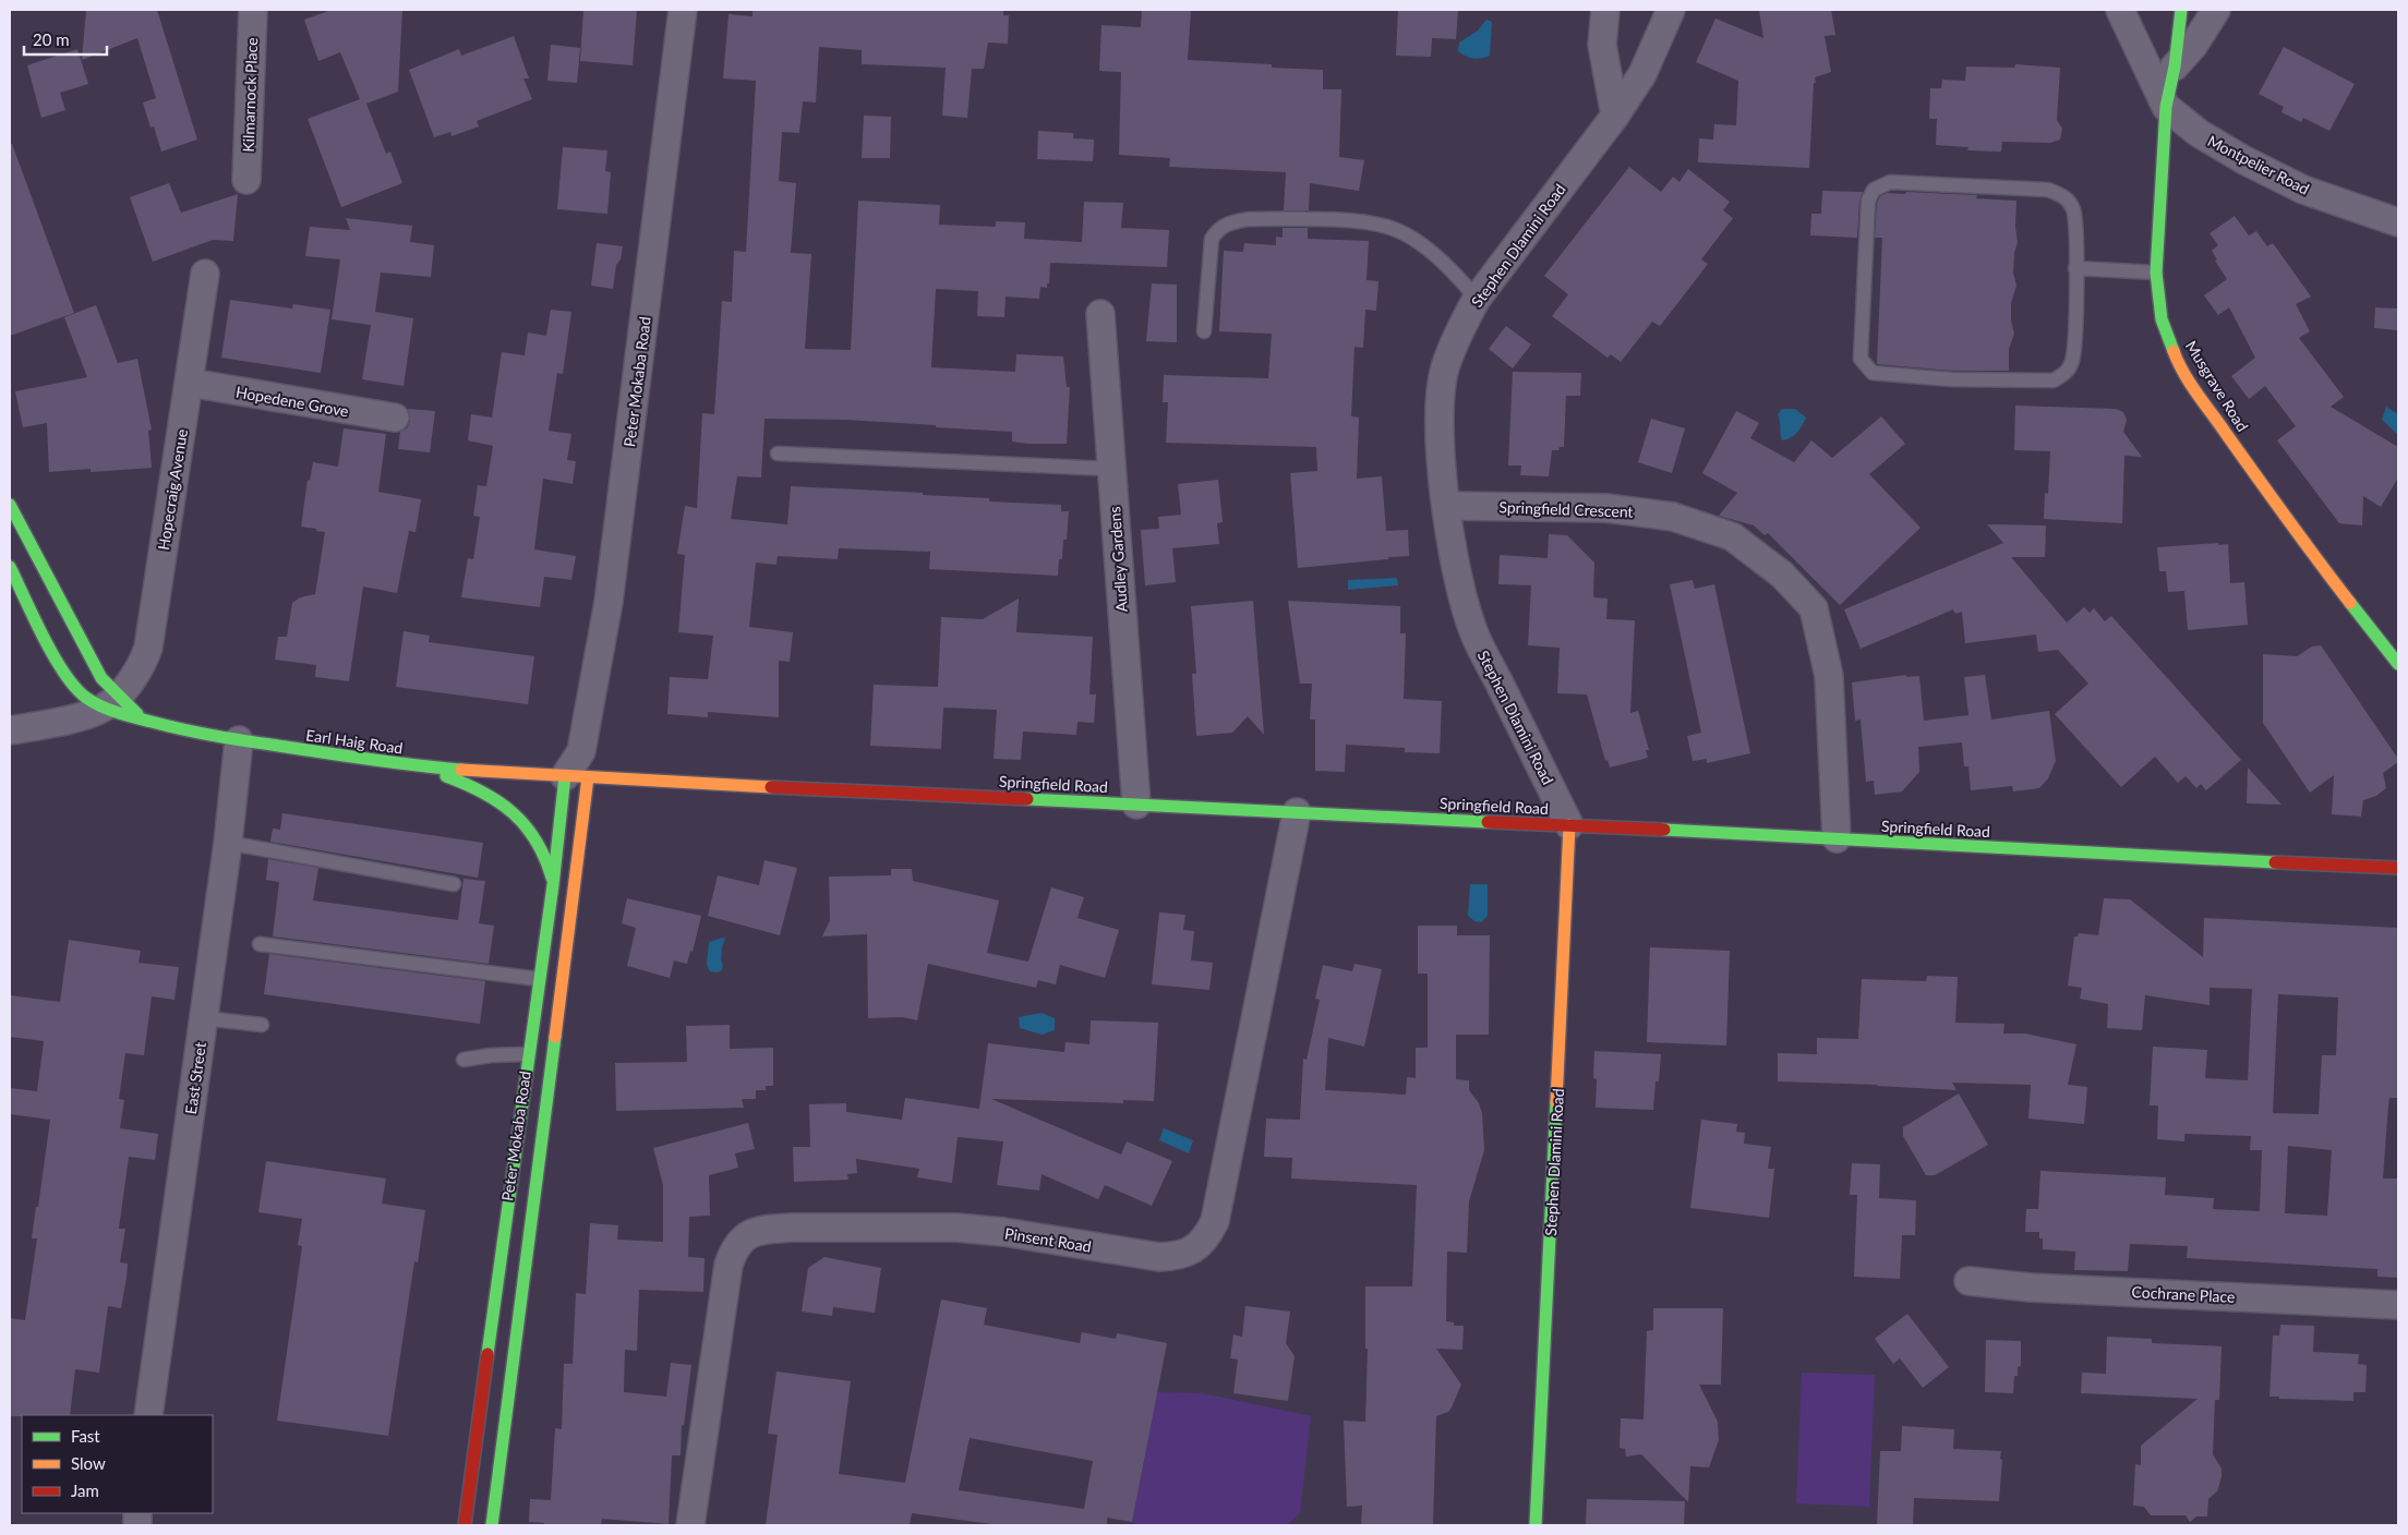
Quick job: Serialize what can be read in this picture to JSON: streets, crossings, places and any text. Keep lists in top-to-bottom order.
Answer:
{
  "streets": {
    "street": [
      "Kilmarnock Place",
      "Montpelier Road",
      "Stephen Dlamini Road",
      "Peter Mokaba Road",
      "Musgrave Road",
      "Hopedene Grove",
      "Hopecraig Avenue",
      "Springfield Crescent",
      "Audley Gardens",
      "Earl Haig Road",
      "Springfield Road",
      "East Street",
      "Pinsent Road",
      "Cochrane Place"
    ]
  },
  "crossings": [
    ["Montpelier Road", "Musgrave Road"],
    ["Stephen Dlamini Road", "Springfield Crescent"],
    ["Stephen Dlamini Road", "Springfield Road"],
    ["Peter Mokaba Road", "Earl Haig Road"],
    ["Peter Mokaba Road", "Springfield Road"],
    ["Hopedene Grove", "Hopecraig Avenue"],
    ["Hopecraig Avenue", "Earl Haig Road"],
    ["Springfield Crescent", "Springfield Road"],
    ["Audley Gardens", "Springfield Road"],
    ["Earl Haig Road", "Springfield Road"],
    ["Earl Haig Road", "East Street"],
    ["Springfield Road", "Pinsent Road"]
  ],
  "legend": ["Fast", "Slow", "Jam"],
  "scale_bar": "20 m"
}
